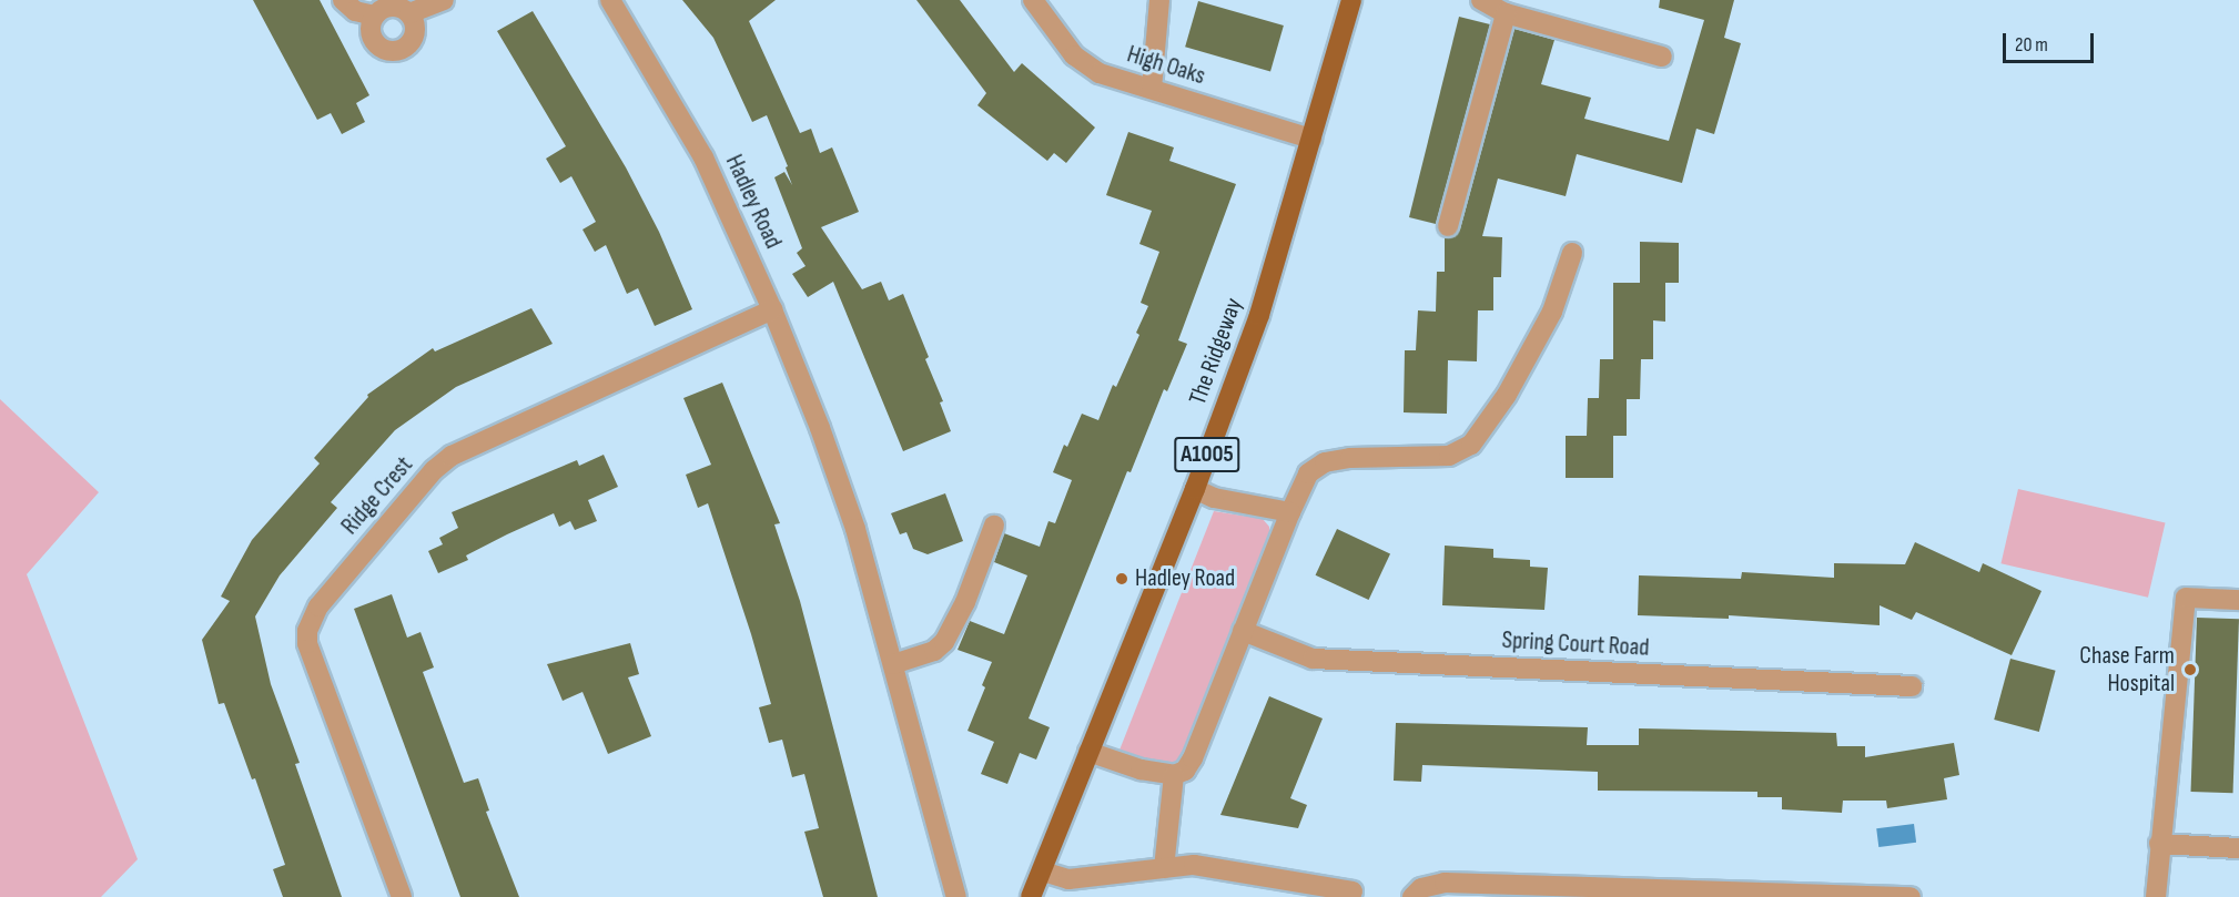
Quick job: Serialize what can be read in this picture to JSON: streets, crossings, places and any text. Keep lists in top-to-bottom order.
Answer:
{
  "streets": {
    "main road": ["The Ridgeway", "A1005"],
    "street": [
      "High Oaks",
      "Hadley Road",
      "Ridge Crest",
      "Spring Court Road"
    ]
  },
  "crossings": [
    ["High Oaks", "The Ridgeway"],
    ["Hadley Road", "Ridge Crest"]
  ],
  "places": ["Hadley Road", "Chase Farm Hospital"],
  "scale_bar": "20 m"
}
